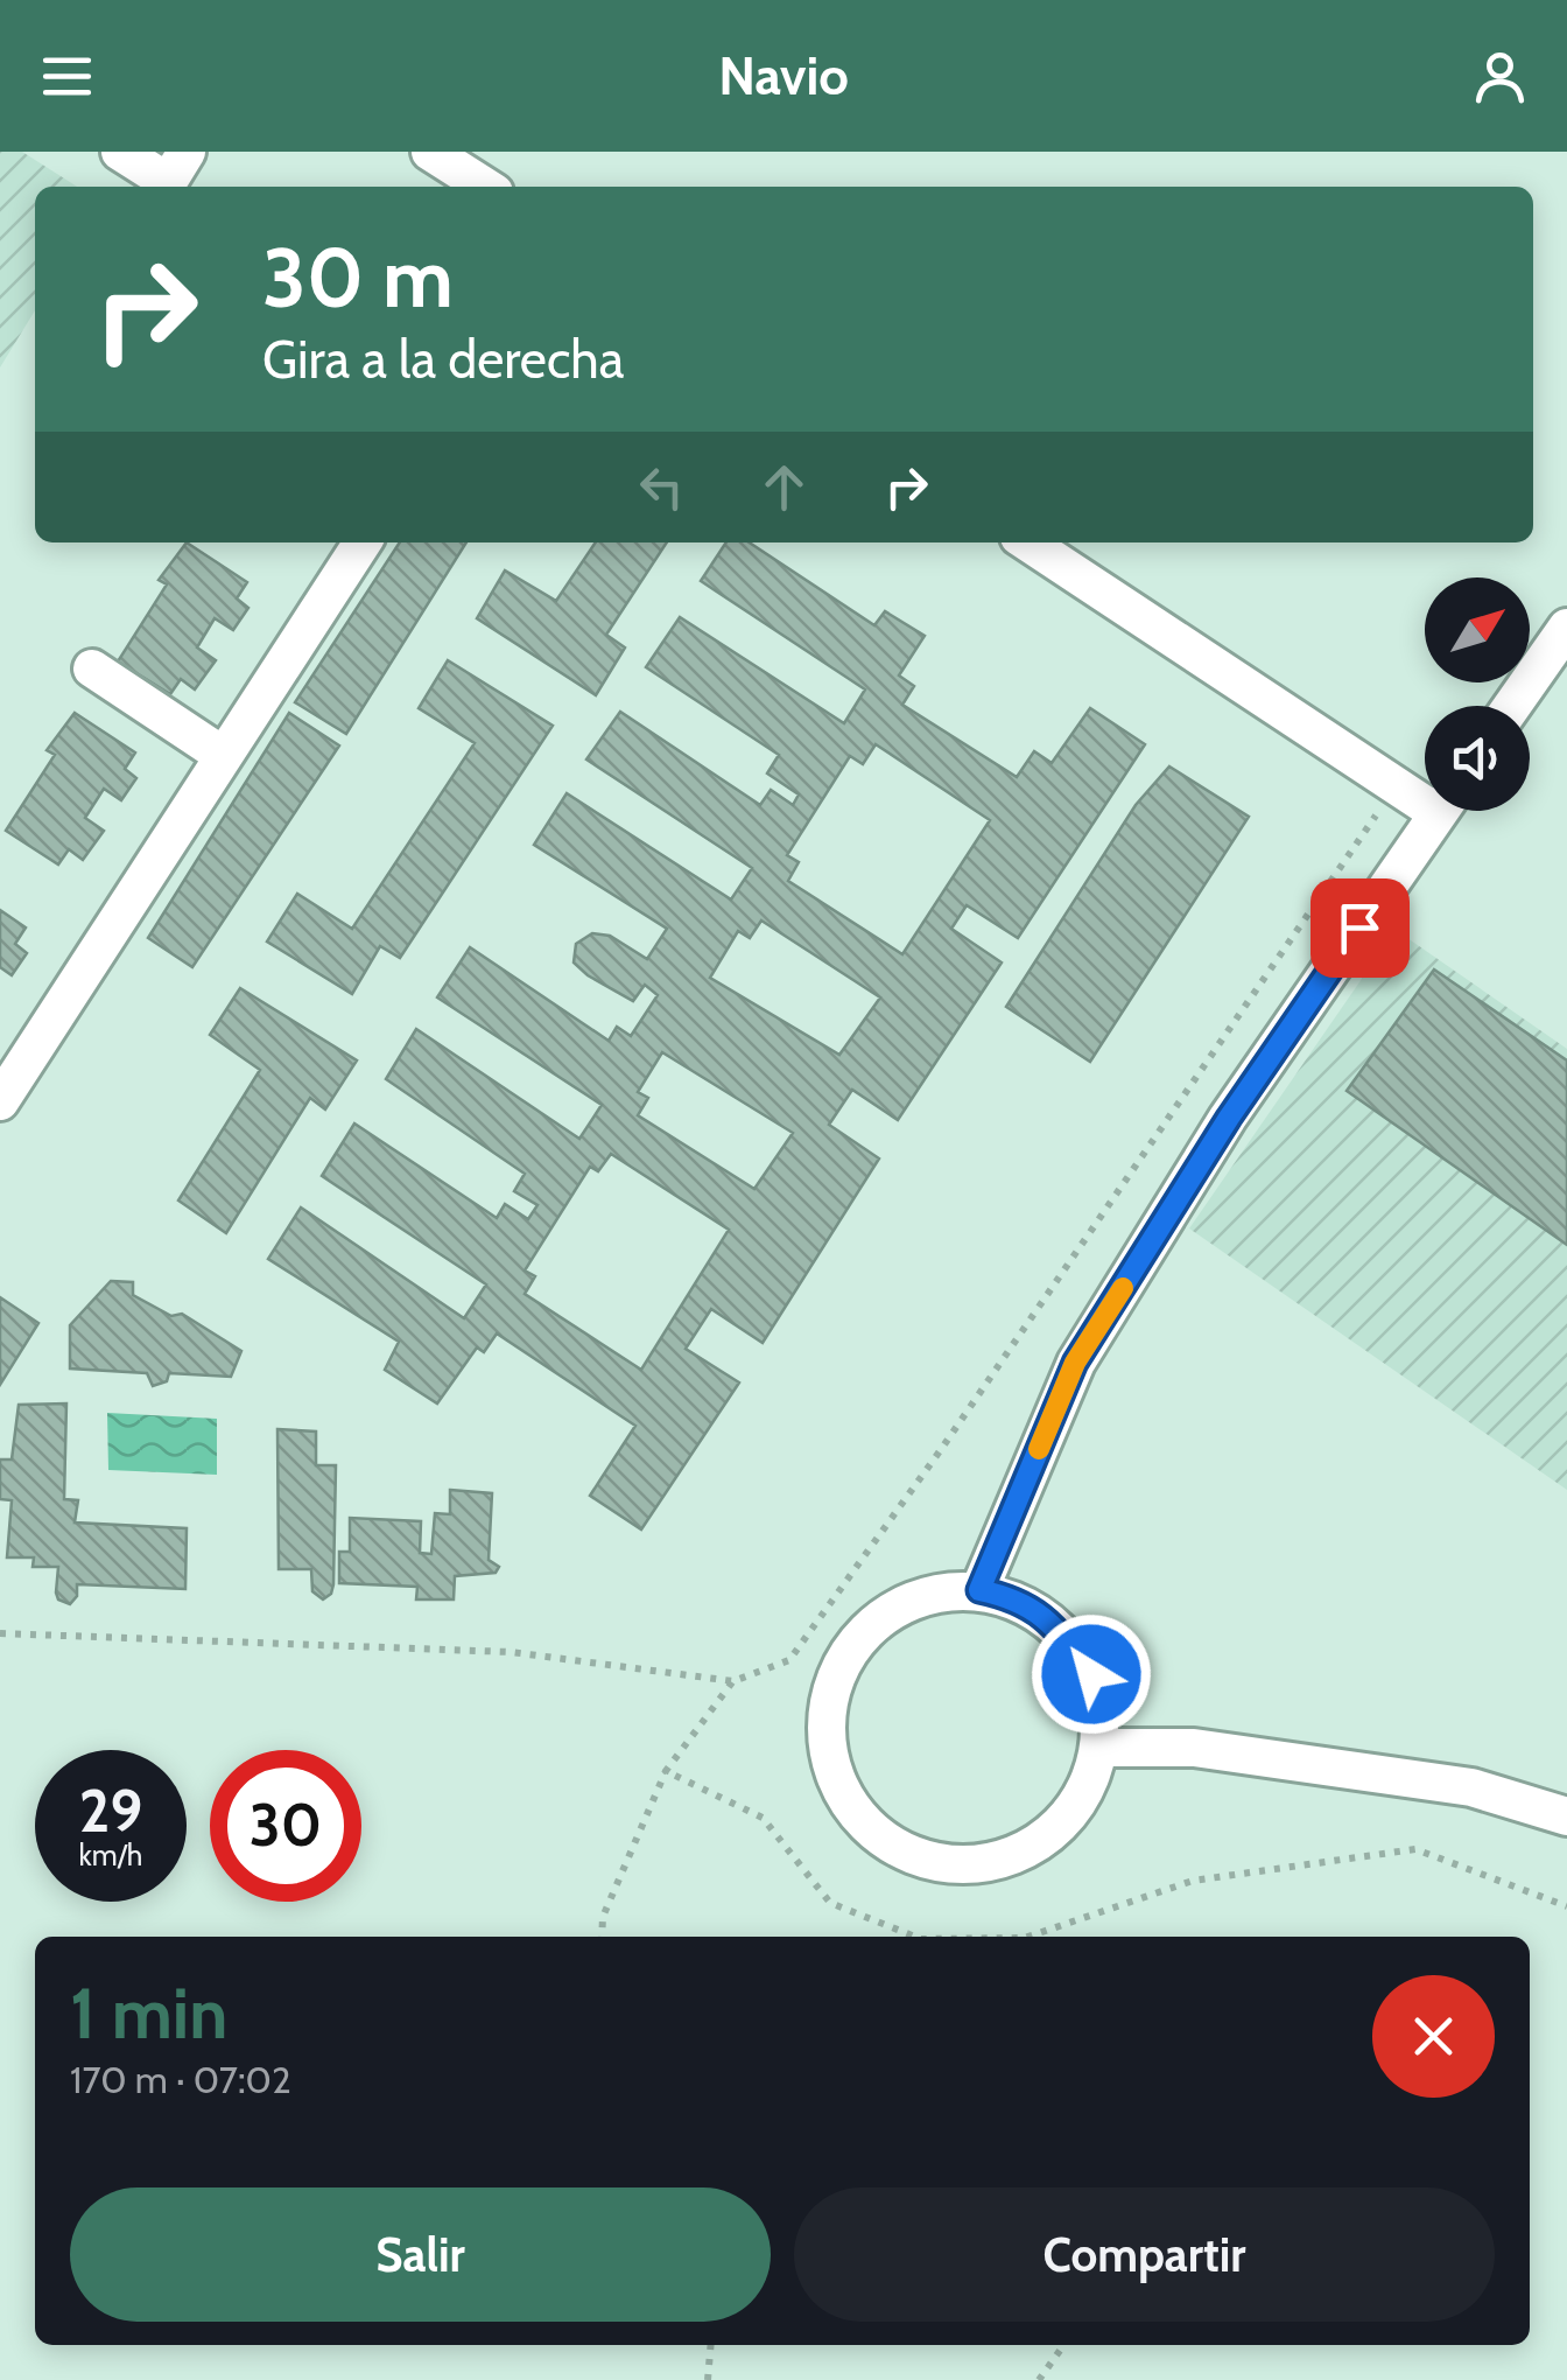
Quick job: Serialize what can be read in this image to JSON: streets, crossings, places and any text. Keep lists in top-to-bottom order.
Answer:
{
  "north": "top right",
  "page": {
    "header": "Navio",
    "turn": ["30 m", "Gira a la derecha"],
    "speed": "29 km/h",
    "limit": "30",
    "heading": ["1 min", "170 m · 07:02"],
    "buttons": ["Salir", "Compartir"]
  }
}
